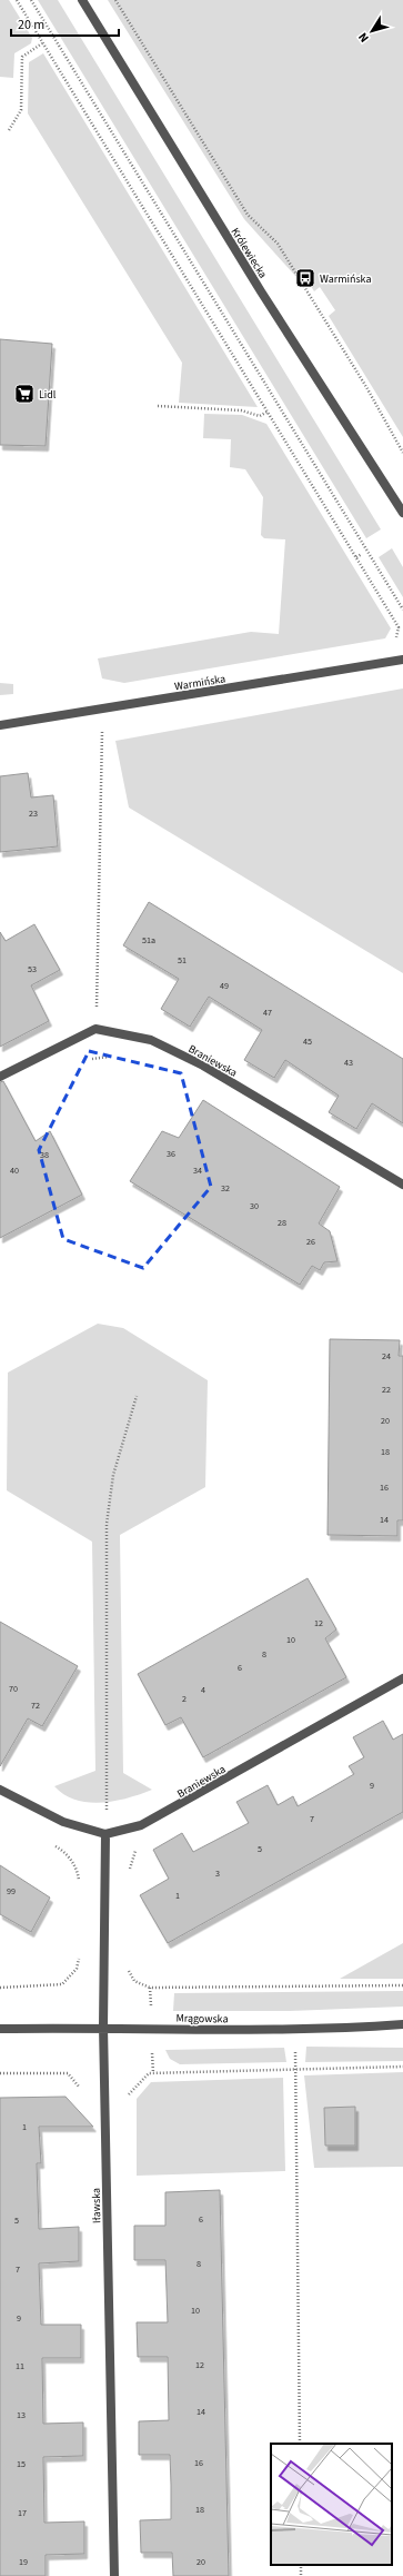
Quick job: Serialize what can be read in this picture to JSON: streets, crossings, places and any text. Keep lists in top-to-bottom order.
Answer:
{
  "streets": {
    "street": [
      "Królewiecka",
      "Warmińska",
      "Braniewska",
      "Mrągowska",
      "Iławska"
    ]
  },
  "crossings": [
    ["Braniewska", "Iławska"],
    ["Mrągowska", "Iławska"]
  ],
  "places": {
    "bus stop": ["Warmińska"],
    "supermarket": ["Lidl"]
  },
  "house_numbers": [
    "23",
    "51a",
    "51",
    "53",
    "49",
    "47",
    "45",
    "43",
    "36",
    "38",
    "40",
    "34",
    "32",
    "30",
    "28",
    "26",
    "24",
    "22",
    "20",
    "18",
    "16",
    "14",
    "12",
    "10",
    "8",
    "6",
    "70",
    "4",
    "2",
    "72",
    "9",
    "7",
    "5",
    "3",
    "99",
    "1",
    "1",
    "6",
    "5",
    "8",
    "7",
    "10",
    "9",
    "12",
    "11",
    "14",
    "13",
    "16",
    "15",
    "18",
    "17",
    "19",
    "20"
  ],
  "scale_bar": "20 m",
  "north": "bottom left"
}
